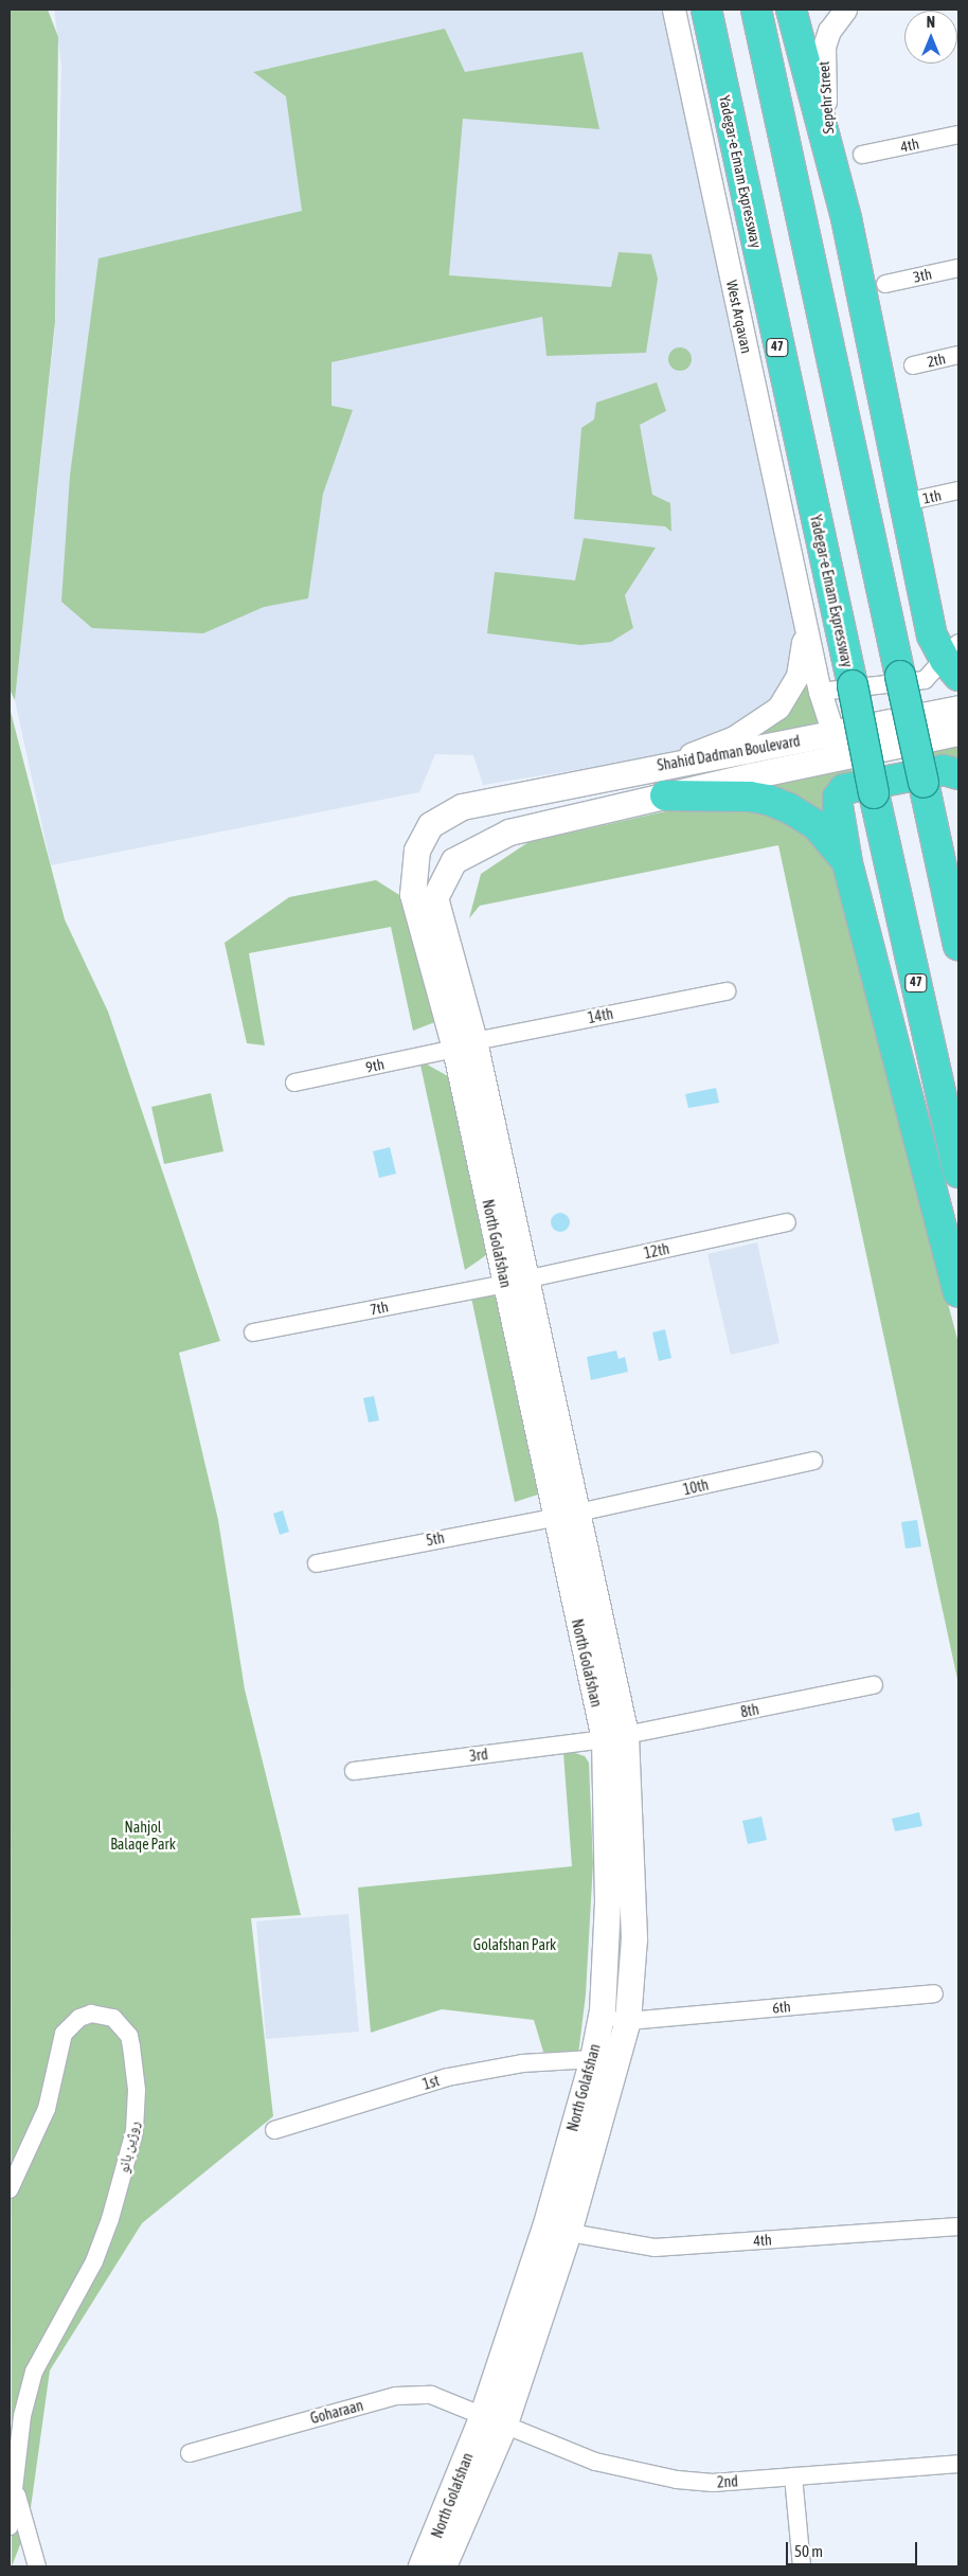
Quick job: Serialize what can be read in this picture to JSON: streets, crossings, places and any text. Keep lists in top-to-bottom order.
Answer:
{
  "streets": {
    "highway": ["Yadegar-e Emam Expressway", "47"],
    "main road": ["Shahid Dadman Boulevard", "North Golafshan"],
    "street": [
      "Sepehr Street",
      "4th",
      "3th",
      "West Arqavan",
      "2th",
      "1th",
      "14th",
      "9th",
      "12th",
      "7th",
      "10th",
      "5th",
      "8th",
      "3rd",
      "6th",
      "1st",
      "روژین بانو",
      "Goharaan",
      "2nd"
    ]
  },
  "crossings": [
    ["4th", "North Golafshan"],
    ["West Arqavan", "Shahid Dadman Boulevard"],
    ["Shahid Dadman Boulevard", "North Golafshan"],
    ["14th", "9th"],
    ["14th", "North Golafshan"],
    ["9th", "North Golafshan"],
    ["North Golafshan", "12th"],
    ["North Golafshan", "7th"],
    ["North Golafshan", "10th"],
    ["North Golafshan", "5th"],
    ["North Golafshan", "8th"],
    ["North Golafshan", "3rd"],
    ["North Golafshan", "6th"],
    ["North Golafshan", "1st"],
    ["North Golafshan", "Goharaan"],
    ["North Golafshan", "2nd"],
    ["12th", "7th"],
    ["10th", "5th"],
    ["8th", "3rd"],
    ["Goharaan", "2nd"]
  ],
  "parks": ["Nahjol Balaqe Park", "Golafshan Park"],
  "scale_bar": "50 m",
  "north": "top"
}
